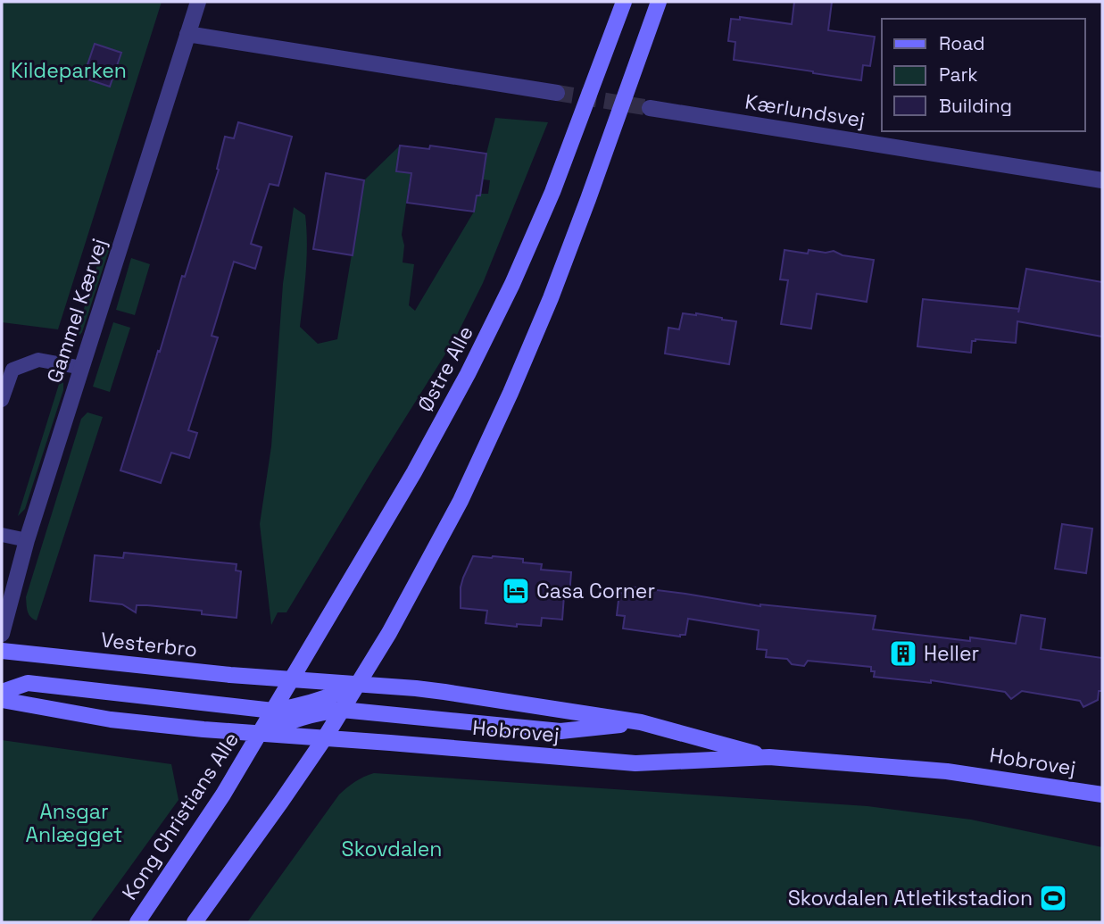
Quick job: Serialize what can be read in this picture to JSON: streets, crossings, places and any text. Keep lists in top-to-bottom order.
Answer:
{
  "streets": {
    "main road": [
      "Østre Alle",
      "Vesterbro",
      "Hobrovej",
      "Kong Christians Alle"
    ],
    "street": ["Kærlundsvej", "Gammel Kærvej"]
  },
  "crossings": [
    ["Østre Alle", "Vesterbro"],
    ["Østre Alle", "Hobrovej"],
    ["Østre Alle", "Kong Christians Alle"],
    ["Vesterbro", "Hobrovej"],
    ["Hobrovej", "Kong Christians Alle"]
  ],
  "parks": ["Kildeparken", "Ansgar Anlægget", "Skovdalen"],
  "places": {
    "hotel": ["Casa Corner"],
    "building": ["Heller"],
    "sports": ["Skovdalen Atletikstadion"]
  },
  "legend": ["Road", "Park", "Building"]
}
